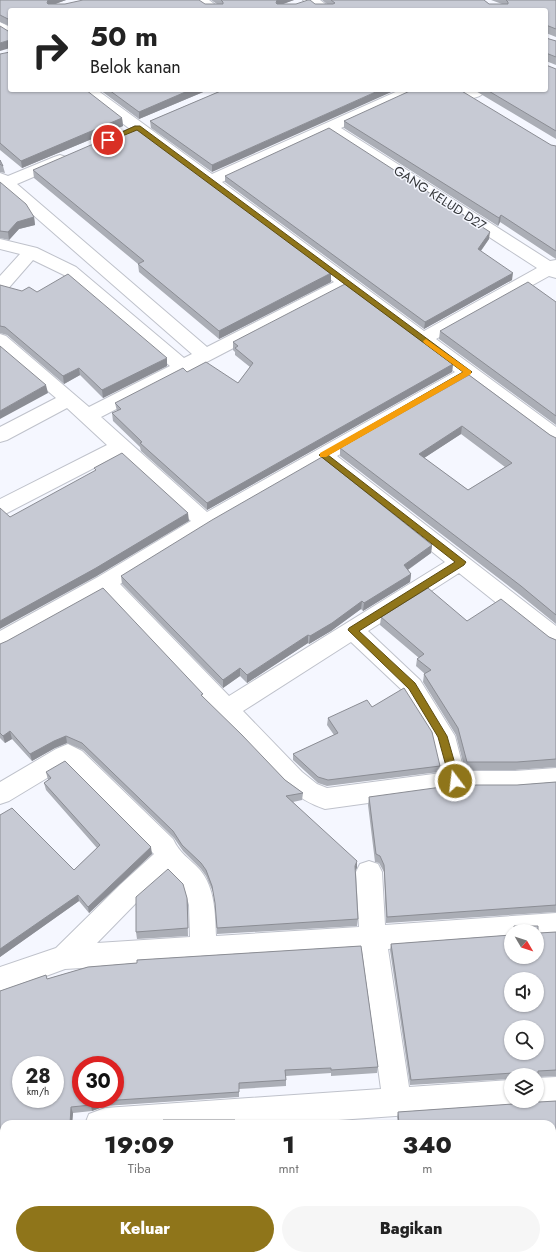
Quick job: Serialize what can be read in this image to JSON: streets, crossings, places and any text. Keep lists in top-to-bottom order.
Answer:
{
  "streets": {
    "street": ["GANG KELUD D27"]
  },
  "north": "bottom right",
  "page": {
    "turn": ["50 m", "Belok kanan"],
    "speed": "28 km/h",
    "limit": "30",
    "eta": [
      "19:09",
      "Tiba",
      "1",
      "mnt",
      "340",
      "m"
    ],
    "buttons": ["Keluar", "Bagikan"]
  }
}
